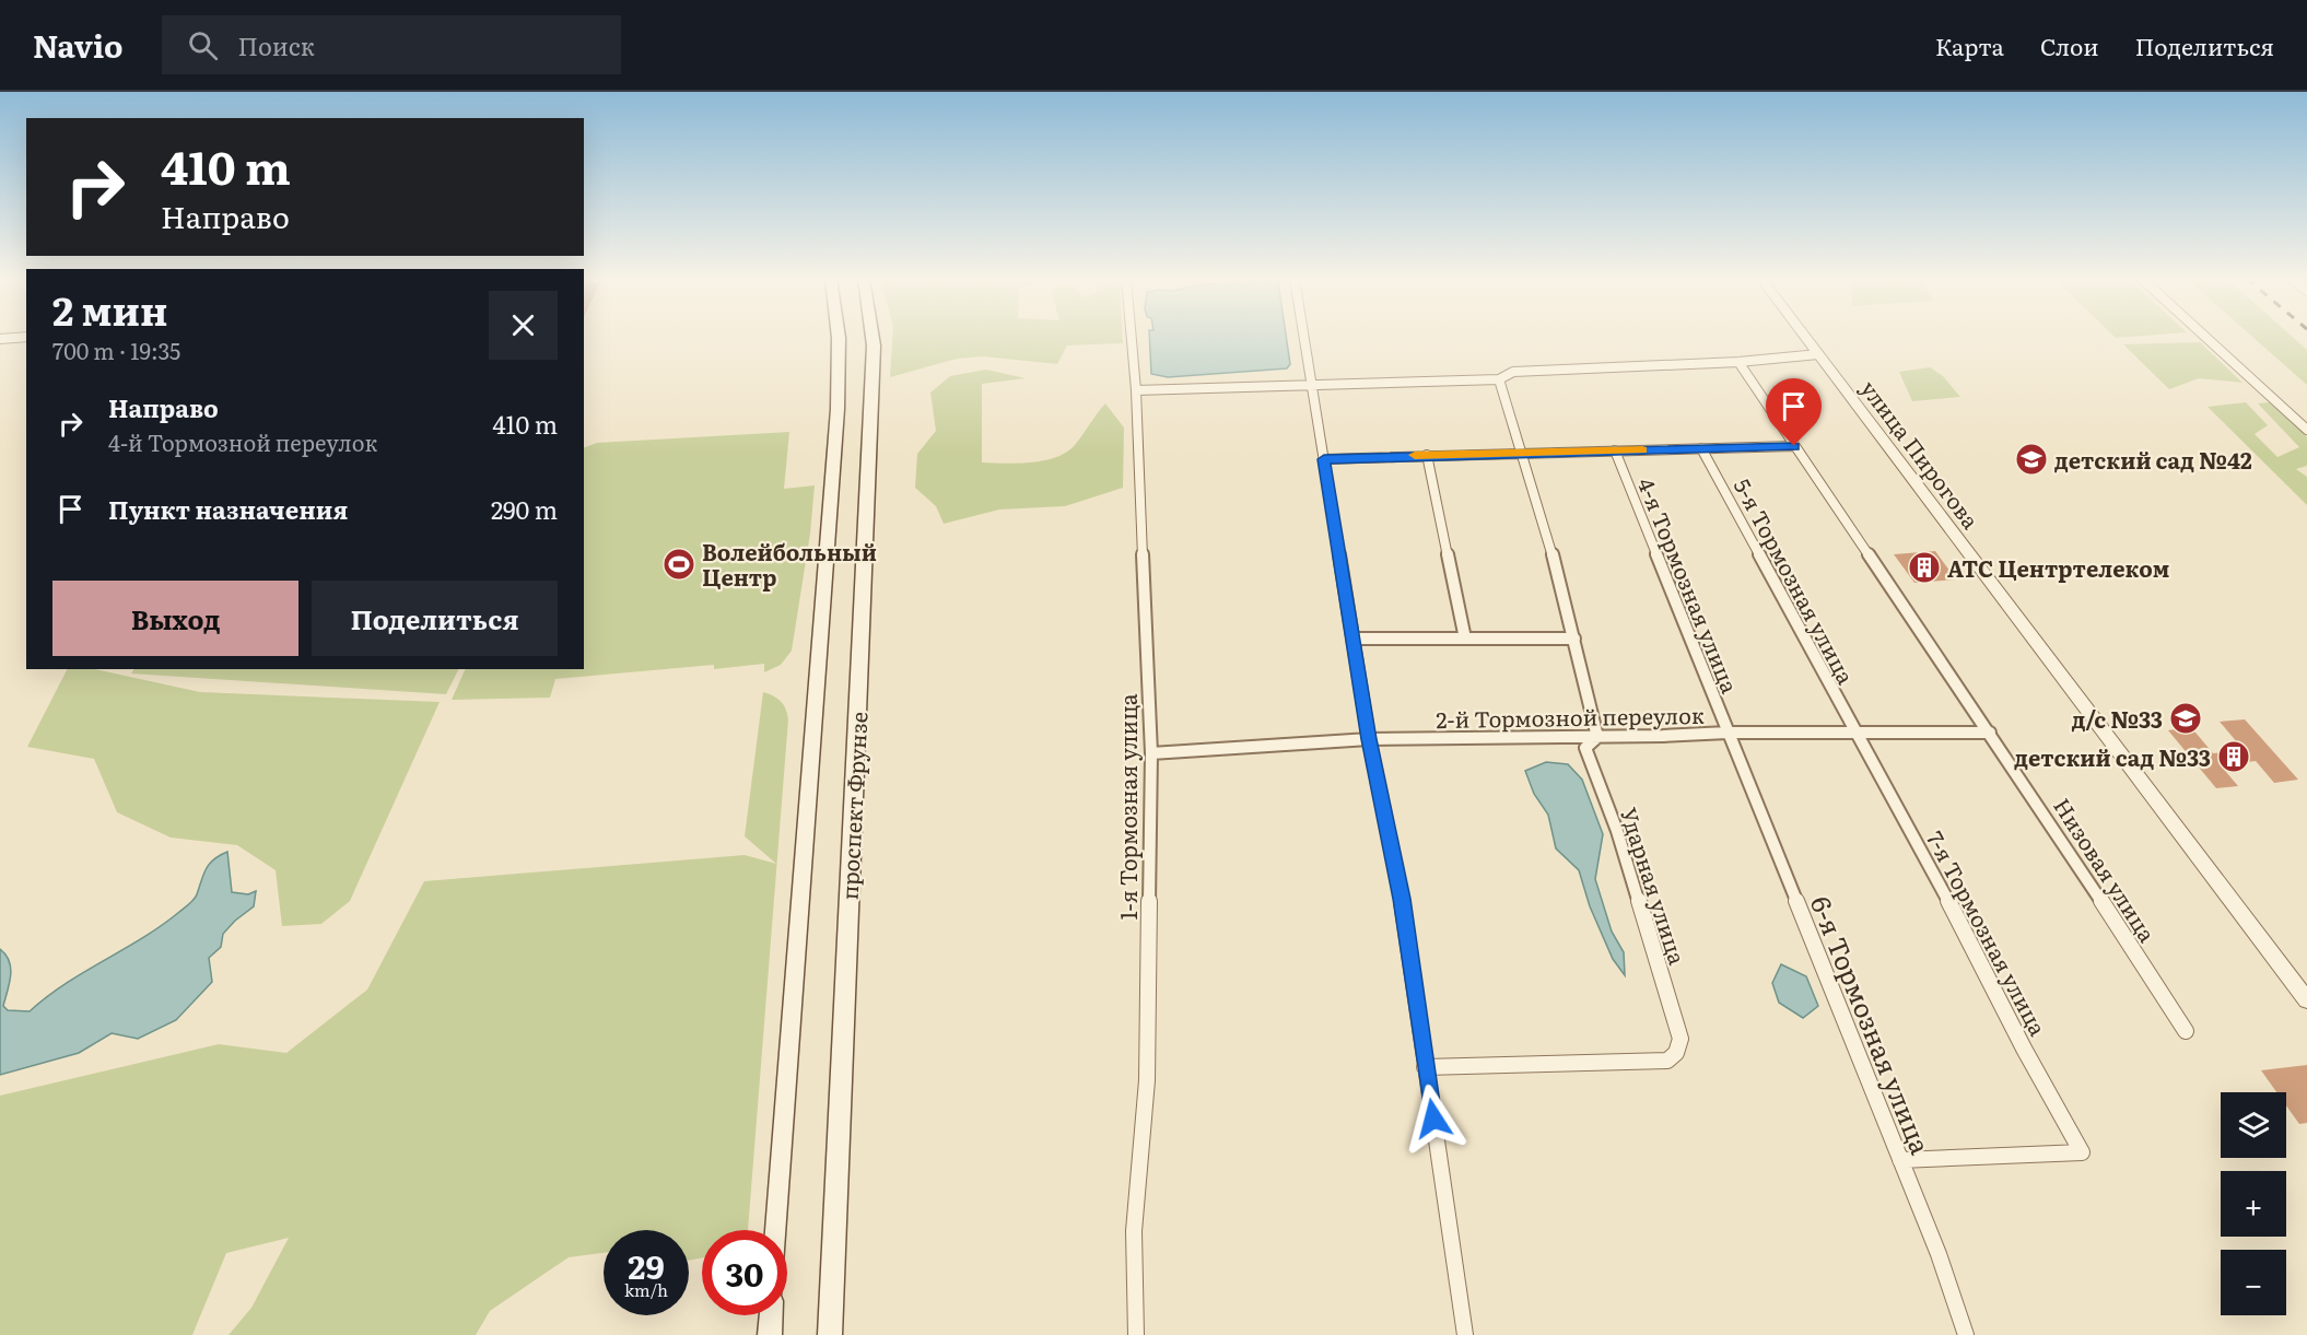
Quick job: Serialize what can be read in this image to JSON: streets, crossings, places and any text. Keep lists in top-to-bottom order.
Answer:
{
  "streets": {
    "main road": ["проспект Фрунзе"],
    "street": [
      "улица Пирогова",
      "5-я Тормозная улица",
      "4-я Тормозная улица",
      "2-й Тормозной переулок",
      "1-я Тормозная улица",
      "Низовая улица",
      "Ударная улица",
      "7-я Тормозная улица",
      "6-я Тормозная улица"
    ]
  },
  "crossings": [
    ["5-я Тормозная улица", "2-й Тормозной переулок"],
    ["5-я Тормозная улица", "7-я Тормозная улица"],
    ["4-я Тормозная улица", "2-й Тормозной переулок"],
    ["4-я Тормозная улица", "6-я Тормозная улица"],
    ["2-й Тормозной переулок", "1-я Тормозная улица"],
    ["2-й Тормозной переулок", "Низовая улица"],
    ["2-й Тормозной переулок", "Ударная улица"],
    ["2-й Тормозной переулок", "7-я Тормозная улица"],
    ["2-й Тормозной переулок", "6-я Тормозная улица"],
    ["7-я Тормозная улица", "6-я Тормозная улица"]
  ],
  "places": {
    "school or university": ["детский сад №42", "д/с №33"],
    "sports": ["Волейбольный Центр"],
    "building": ["АТС Центртелеком", "детский сад №33"]
  },
  "page": {
    "header": "Navio",
    "search": "Поиск",
    "nav": ["Карта", "Слои", "Поделиться"],
    "turn": ["410 m", "Направо"],
    "heading": ["2 мин", "700 m · 19:35"],
    "list": [
      {
        "name": "Направо",
        "note": "4-й Тормозной переулок",
        "value": "410 m"
      },
      {
        "name": "Пункт назначения",
        "value": "290 m"
      }
    ],
    "buttons": ["Выход", "Поделиться"],
    "map_buttons": ["+", "−"],
    "speed": "29 km/h",
    "limit": "30"
  }
}
